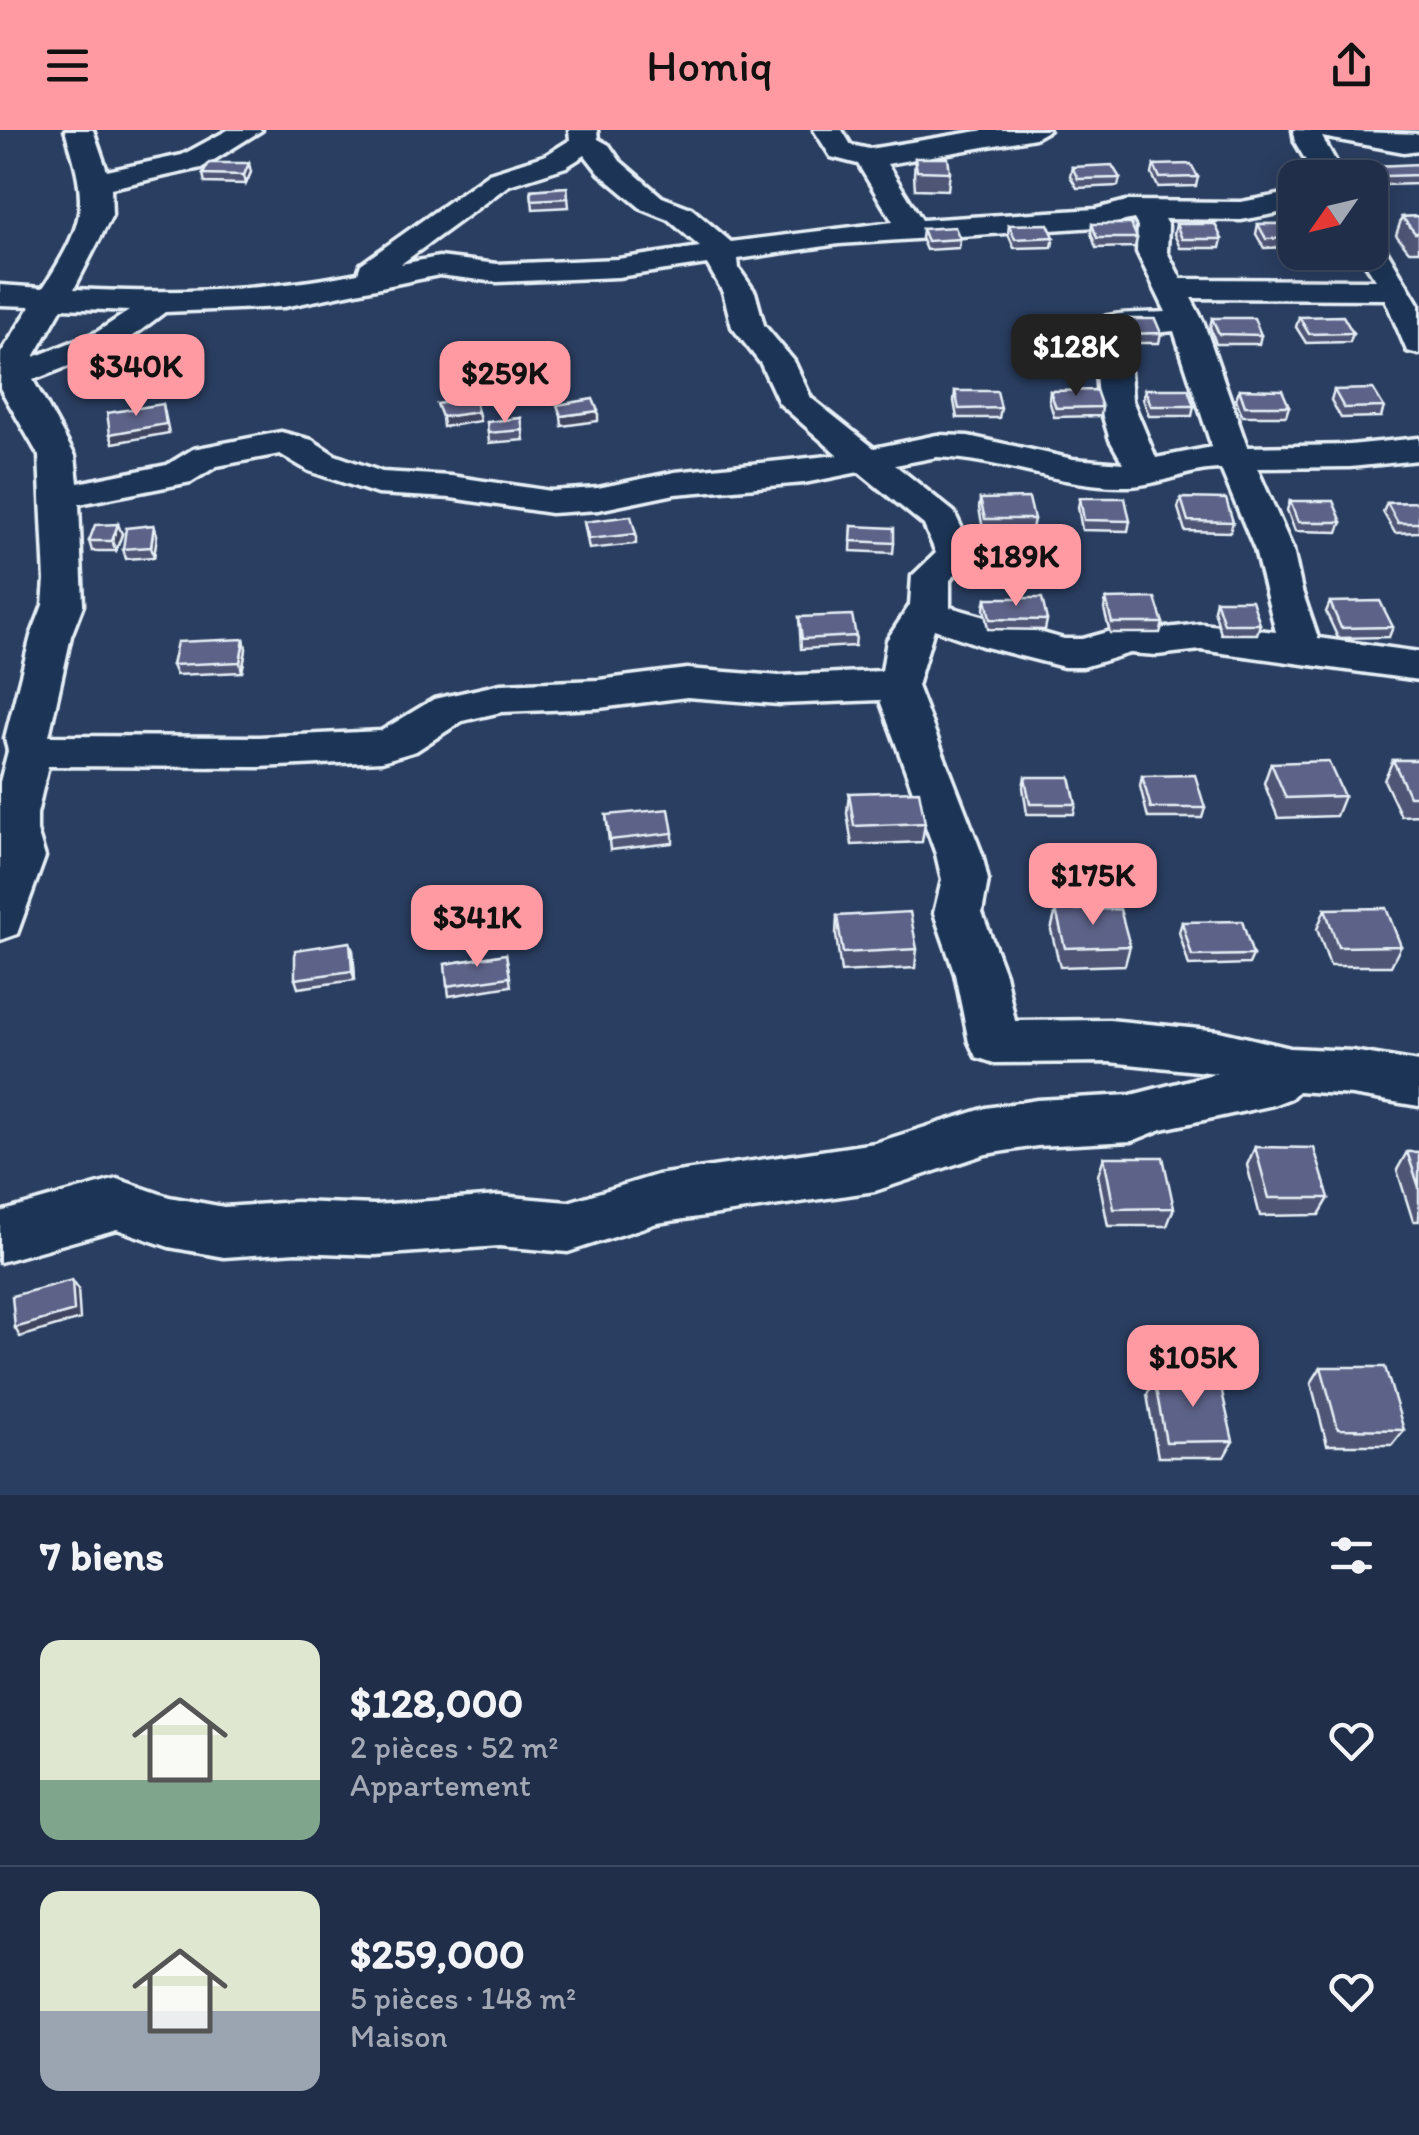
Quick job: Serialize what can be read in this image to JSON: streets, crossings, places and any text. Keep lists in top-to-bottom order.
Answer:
{
  "north": "bottom left",
  "page": {
    "header": "Homiq",
    "price": [
      "$128K",
      "$340K",
      "$259K",
      "$189K",
      "$175K",
      "$341K",
      "$105K"
    ],
    "heading": "7 biens",
    "list": [
      {
        "name": "$128,000",
        "note": "2 pièces · 52 m² · Appartement"
      },
      {
        "name": "$259,000",
        "note": "5 pièces · 148 m² · Maison"
      }
    ]
  }
}
